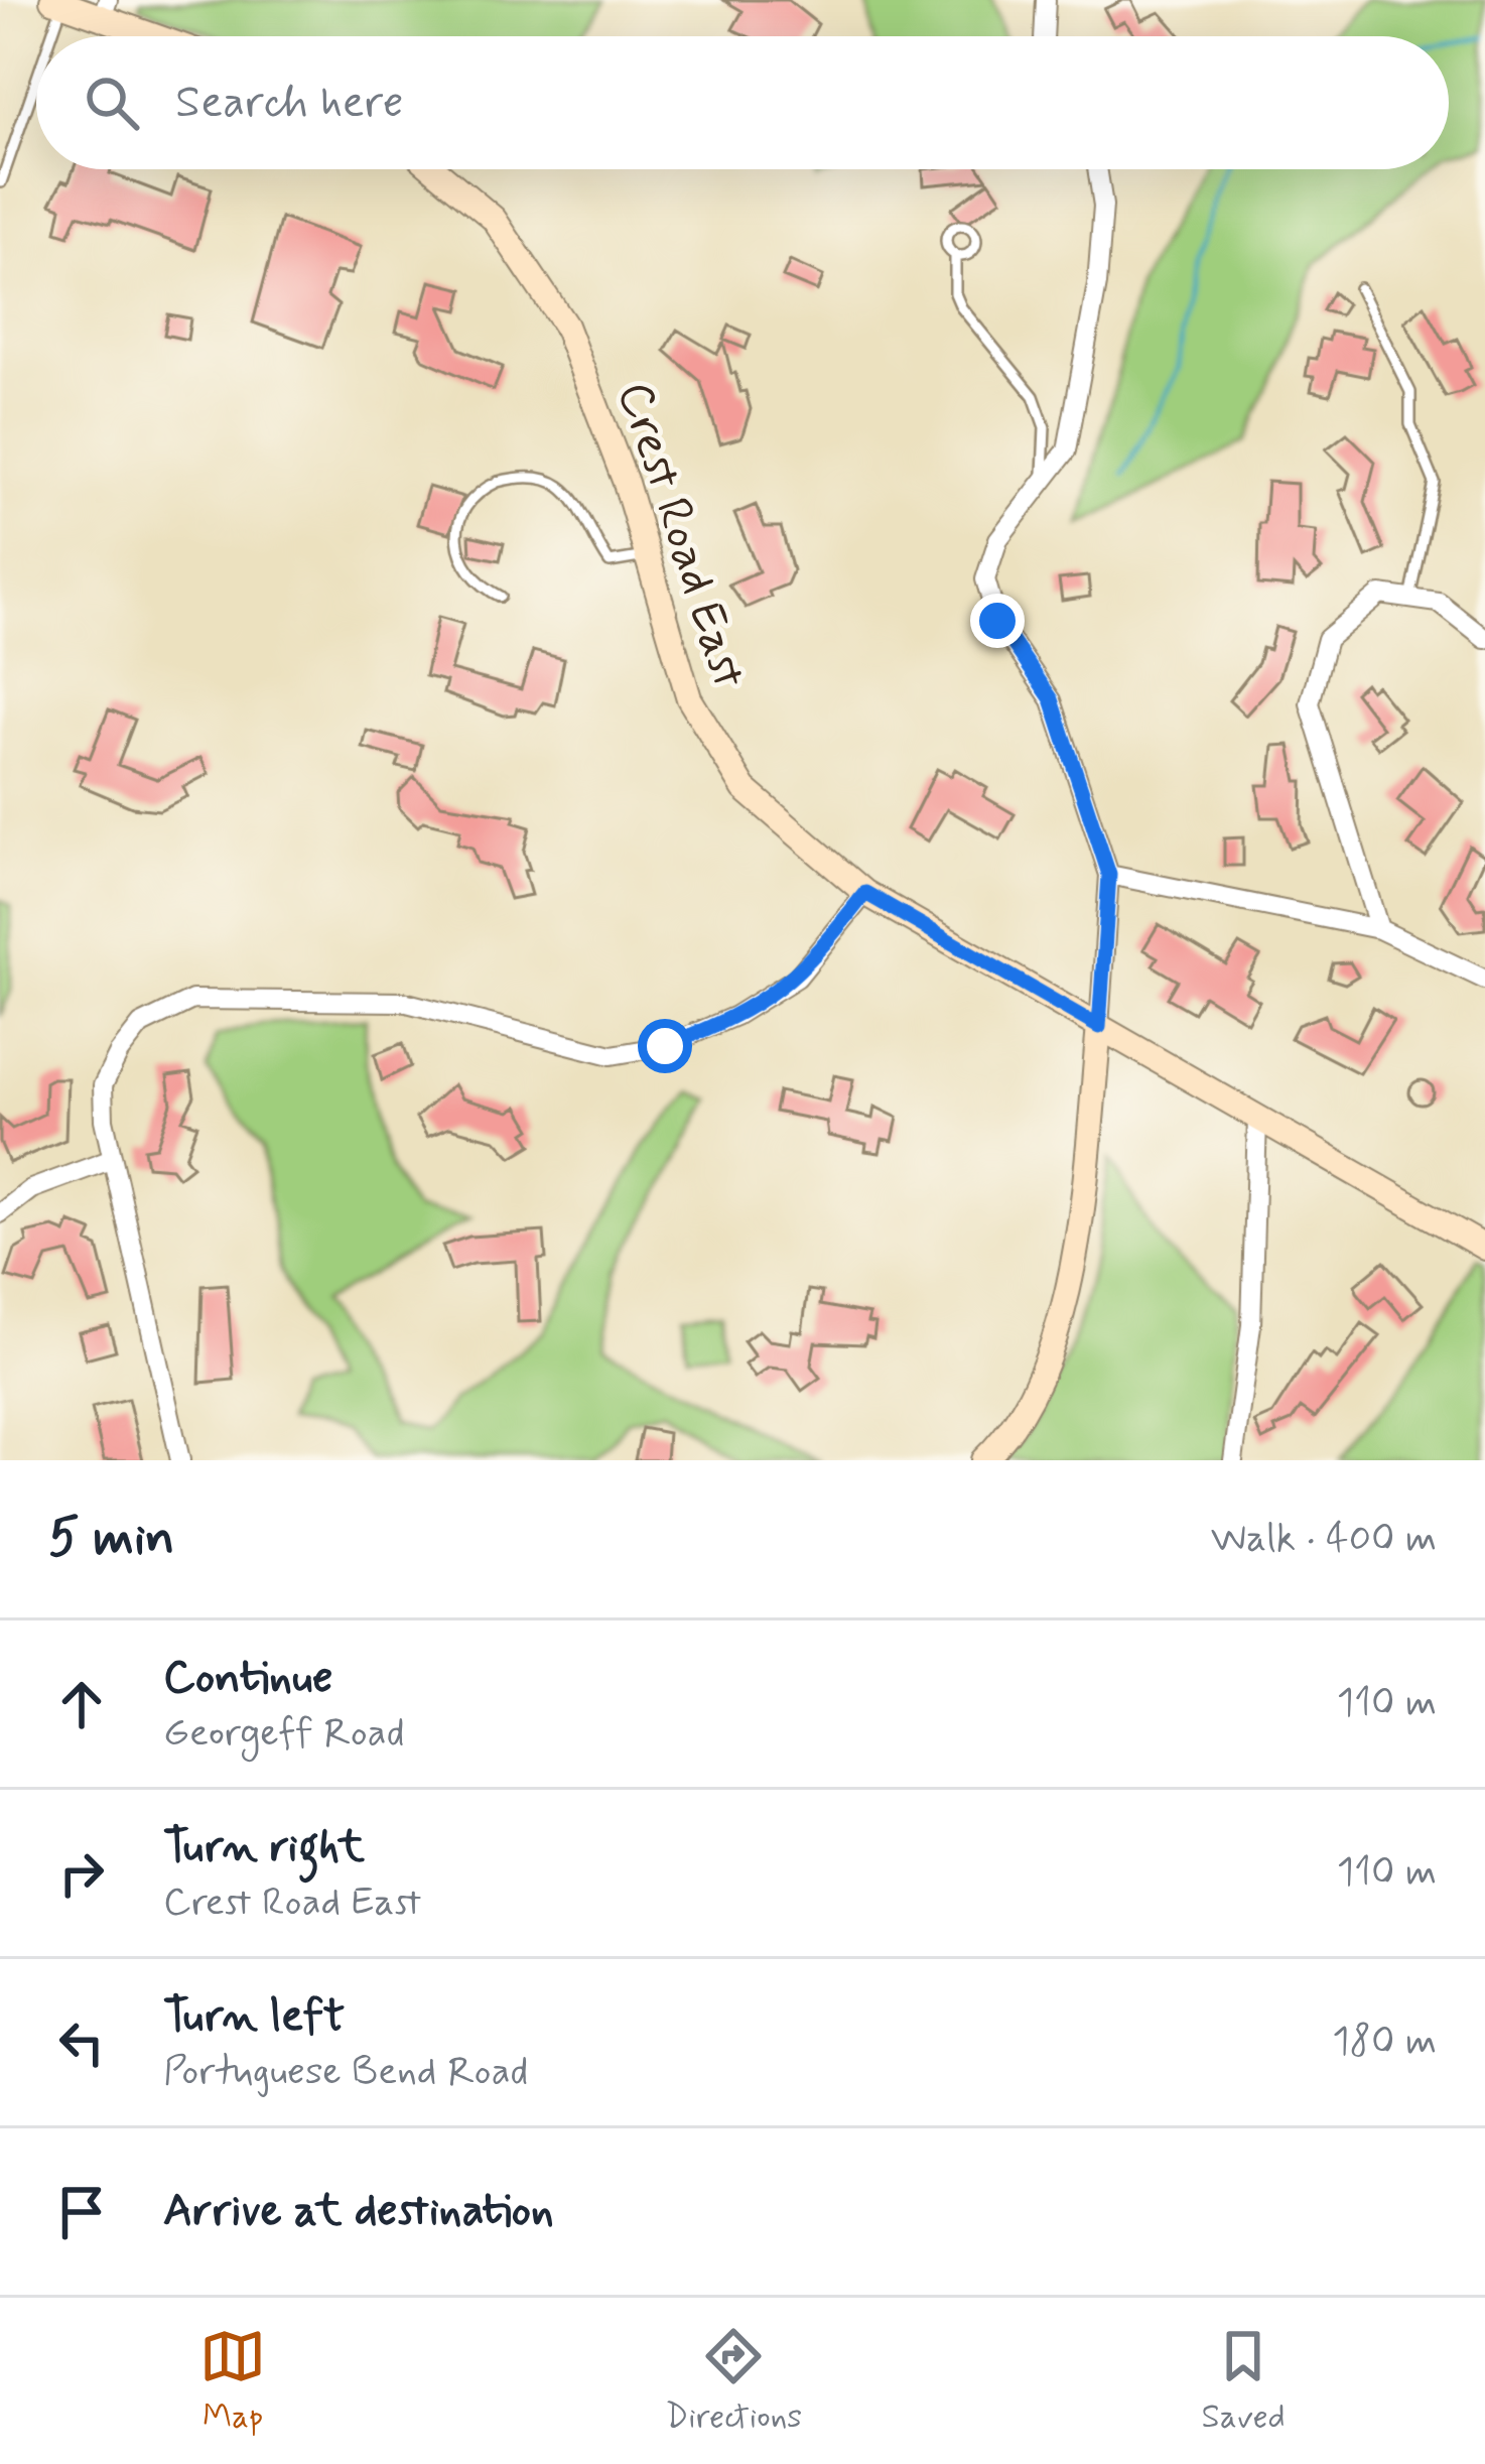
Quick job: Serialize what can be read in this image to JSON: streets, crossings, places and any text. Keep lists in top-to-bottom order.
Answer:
{
  "streets": {
    "street": ["Crest Road East"]
  },
  "page": {
    "search": "Search here",
    "heading": ["5 min", "Walk · 400 m"],
    "list": [
      ["Continue", "Georgeff Road", "110 m"],
      ["Turn right", "Crest Road East", "110 m"],
      ["Turn left", "Portuguese Bend Road", "180 m"],
      "Arrive at destination"
    ],
    "nav": ["Map", "Directions", "Saved"]
  }
}
